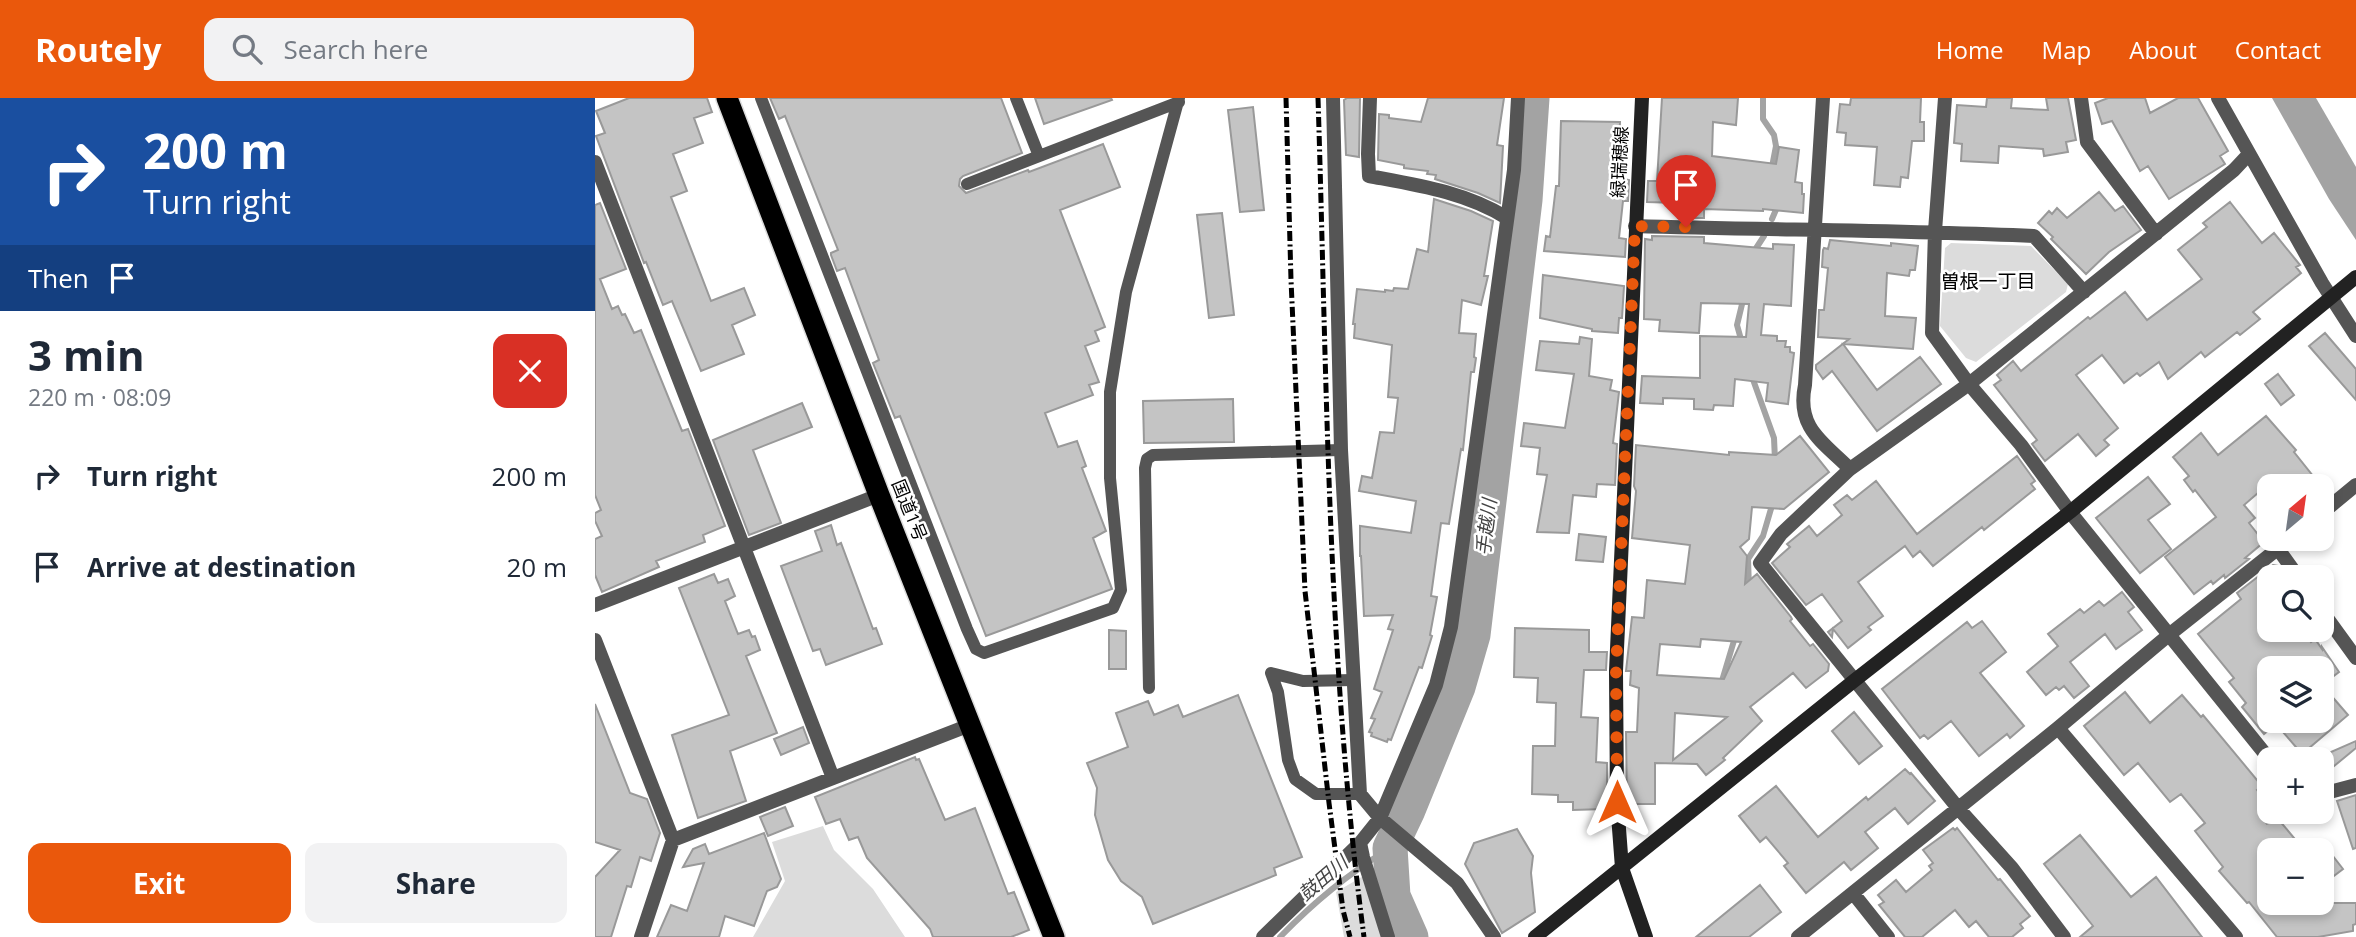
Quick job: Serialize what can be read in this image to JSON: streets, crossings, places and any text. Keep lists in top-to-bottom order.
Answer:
{
  "streets": {
    "highway": ["国道1号"],
    "street": ["緑瑞穂線"]
  },
  "districts": ["曽根一丁目"],
  "water": ["手越川", "鼓田川"],
  "north": "top right",
  "page": {
    "header": "Routely",
    "search": "Search here",
    "nav": [
      "Home",
      "Map",
      "About",
      "Contact"
    ],
    "turn": ["200 m", "Turn right"],
    "then": "Then",
    "heading": ["3 min", "220 m · 08:09"],
    "list": [
      {
        "name": "Turn right",
        "value": "200 m"
      },
      {
        "name": "Arrive at destination",
        "value": "20 m"
      }
    ],
    "map_buttons": ["+", "−"],
    "buttons": ["Exit", "Share"]
  }
}
